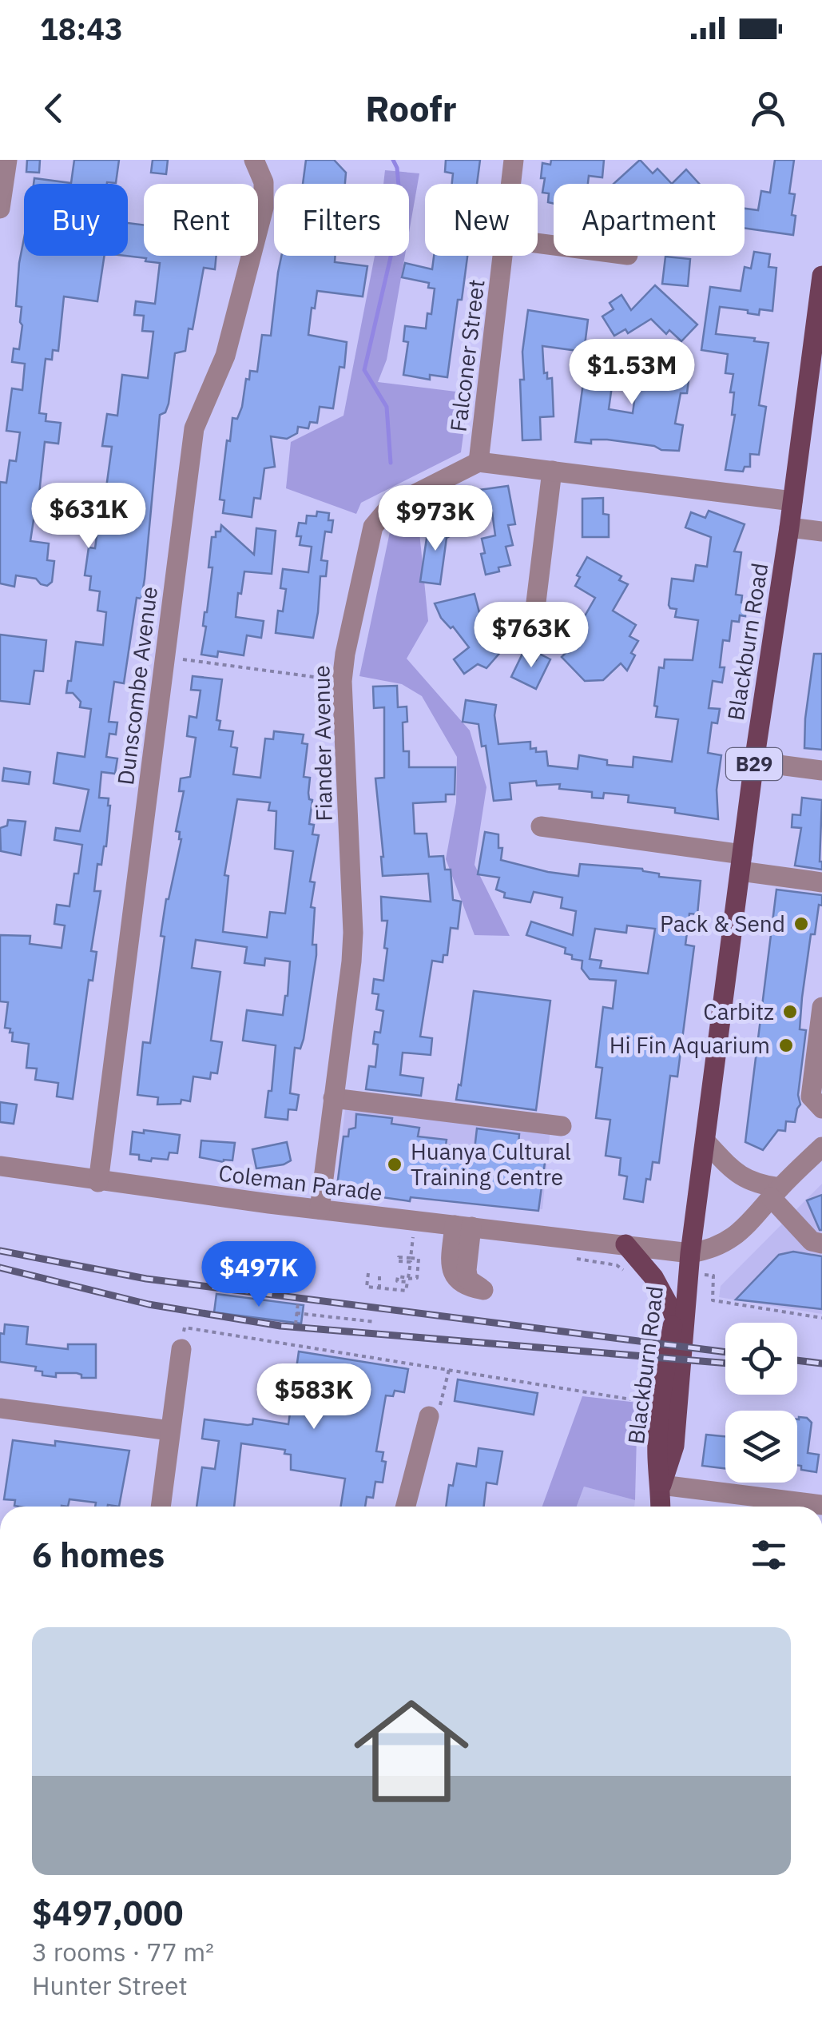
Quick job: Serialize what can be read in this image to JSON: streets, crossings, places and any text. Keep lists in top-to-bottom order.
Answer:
{
  "streets": {
    "main road": ["Blackburn Road", "B29"],
    "street": [
      "Falconer Street",
      "Dunscombe Avenue",
      "Fiander Avenue",
      "Coleman Parade"
    ]
  },
  "crossings": [
    ["Falconer Street", "Fiander Avenue"],
    ["Blackburn Road", "Coleman Parade"],
    ["Dunscombe Avenue", "Coleman Parade"],
    ["Fiander Avenue", "Coleman Parade"]
  ],
  "places": [
    "Pack & Send",
    "Carbitz",
    "Hi Fin Aquarium",
    "Huanya Cultural Training Centre"
  ],
  "page": {
    "status": "18:43",
    "header": "Roofr",
    "chip": [
      "Buy",
      "Rent",
      "Filters",
      "New",
      "Apartment"
    ],
    "price": [
      "$1.53M",
      "$631K",
      "$973K",
      "$763K",
      "$497K",
      "$583K"
    ],
    "heading": "6 homes",
    "list": [
      {
        "name": "$497,000",
        "note": "3 rooms · 77 m² · Hunter Street"
      }
    ]
  }
}
